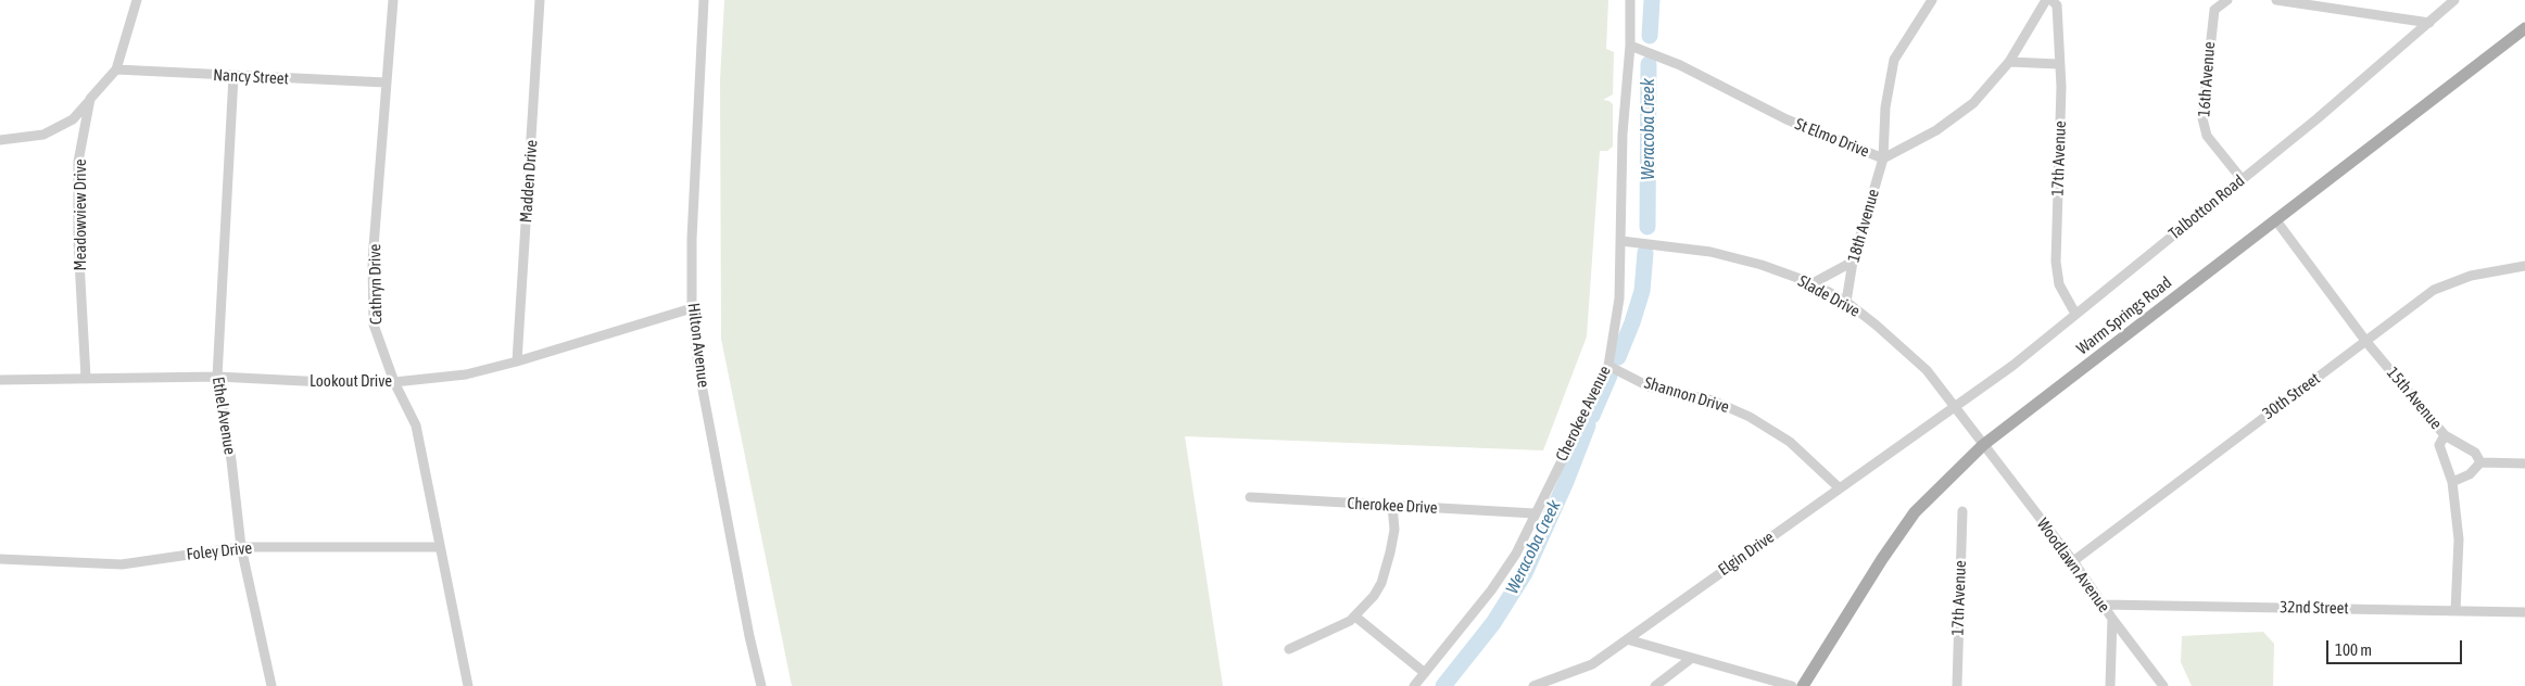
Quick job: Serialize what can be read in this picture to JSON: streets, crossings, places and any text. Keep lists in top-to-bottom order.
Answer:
{
  "streets": {
    "main road": ["Warm Springs Road"],
    "street": [
      "Nancy Street",
      "16th Avenue",
      "St Elmo Drive",
      "17th Avenue",
      "Madden Drive",
      "Talbotton Road",
      "Meadowview Drive",
      "18th Avenue",
      "Cathryn Drive",
      "Slade Drive",
      "Hilton Avenue",
      "Lookout Drive",
      "Shannon Drive",
      "30th Street",
      "15th Avenue",
      "Cherokee Avenue",
      "Ethel Avenue",
      "Cherokee Drive",
      "Foley Drive",
      "Elgin Drive",
      "Woodlawn Avenue",
      "32nd Street"
    ]
  },
  "crossings": [
    ["Nancy Street", "Cathryn Drive"],
    ["Nancy Street", "Ethel Avenue"],
    ["16th Avenue", "Talbotton Road"],
    ["St Elmo Drive", "18th Avenue"],
    ["St Elmo Drive", "Cherokee Avenue"],
    ["17th Avenue", "Talbotton Road"],
    ["Madden Drive", "Lookout Drive"],
    ["Talbotton Road", "Slade Drive"],
    ["Talbotton Road", "Elgin Drive"],
    ["Meadowview Drive", "Lookout Drive"],
    ["18th Avenue", "Slade Drive"],
    ["Cathryn Drive", "Lookout Drive"],
    ["Cathryn Drive", "Foley Drive"],
    ["Slade Drive", "Warm Springs Road"],
    ["Slade Drive", "Cherokee Avenue"],
    ["Slade Drive", "Elgin Drive"],
    ["Slade Drive", "Woodlawn Avenue"],
    ["Warm Springs Road", "15th Avenue"],
    ["Warm Springs Road", "Woodlawn Avenue"],
    ["Hilton Avenue", "Lookout Drive"],
    ["Lookout Drive", "Ethel Avenue"],
    ["Shannon Drive", "Cherokee Avenue"],
    ["Shannon Drive", "Elgin Drive"],
    ["30th Street", "15th Avenue"],
    ["30th Street", "Woodlawn Avenue"],
    ["15th Avenue", "32nd Street"],
    ["Cherokee Avenue", "Cherokee Drive"],
    ["Ethel Avenue", "Foley Drive"],
    ["Woodlawn Avenue", "32nd Street"]
  ],
  "water": ["Weracoba Creek"],
  "scale_bar": "100 m"
}
